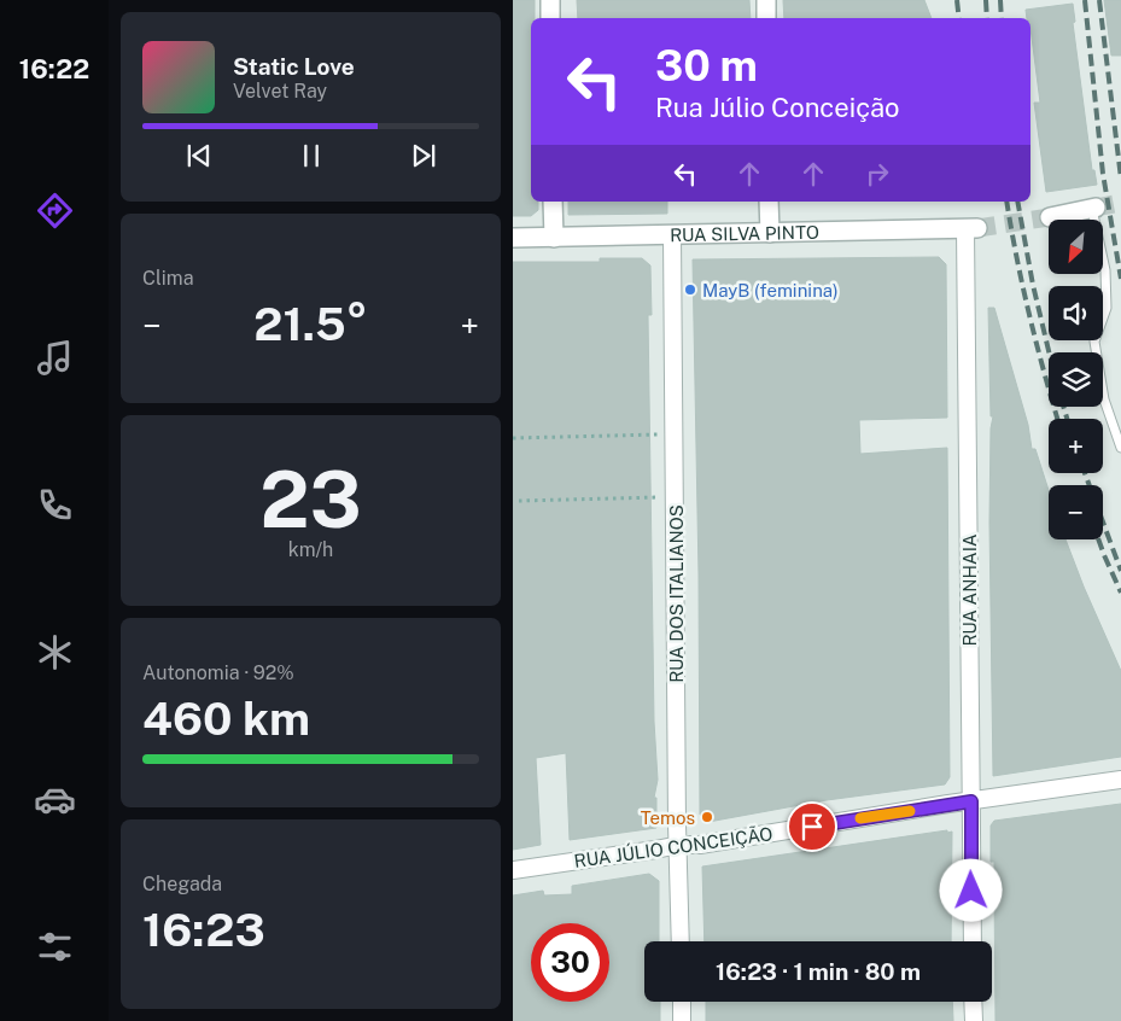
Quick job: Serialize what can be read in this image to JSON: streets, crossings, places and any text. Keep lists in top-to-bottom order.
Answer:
{
  "streets": {
    "street": [
      "RUA SILVA PINTO",
      "RUA ANHAIA",
      "RUA DOS ITALIANOS",
      "RUA JÚLIO CONCEIÇÃO"
    ]
  },
  "crossings": [
    ["RUA SILVA PINTO", "RUA ANHAIA"],
    ["RUA SILVA PINTO", "RUA DOS ITALIANOS"],
    ["RUA ANHAIA", "RUA JÚLIO CONCEIÇÃO"],
    ["RUA DOS ITALIANOS", "RUA JÚLIO CONCEIÇÃO"]
  ],
  "places": ["MayB (feminina)", "Temos"],
  "north": "bottom left",
  "page": {
    "tabs": "16:22",
    "turn": ["30 m", "Rua Júlio Conceição"],
    "song": ["Static Love", "Velvet Ray"],
    "tile": [
      "Clima",
      ["23", "km/h"],
      ["Autonomia · 92%", "460 km"],
      ["Chegada", "16:23"]
    ],
    "map_buttons": ["+", "−"],
    "heat": ["−", "21.5°", "+"],
    "limit": "30",
    "trip": "16:23 · 1 min · 80 m"
  }
}
